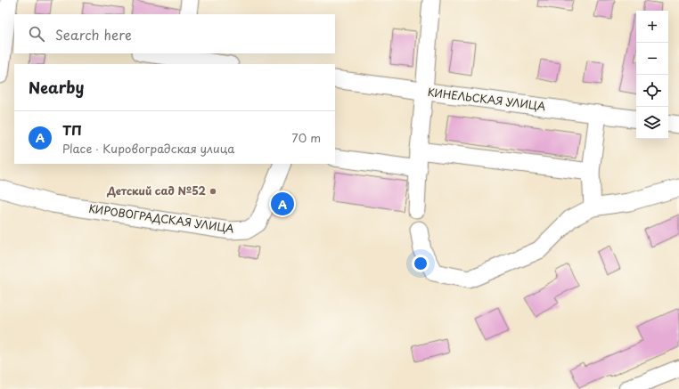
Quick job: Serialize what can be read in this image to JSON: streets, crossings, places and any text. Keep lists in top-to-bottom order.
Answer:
{
  "streets": {
    "street": ["КИНЕЛЬСКАЯ УЛИЦА", "КИРОВОГРАДСКАЯ УЛИЦА"]
  },
  "places": ["Детский сад №52"],
  "page": {
    "map_buttons": ["+", "−"],
    "search": "Search here",
    "heading": "Nearby",
    "list": [
      {
        "mark": "A",
        "name": "ТП",
        "note": "Place · Кировоградская улица",
        "value": "70 m"
      }
    ],
    "pins": "A"
  }
}
